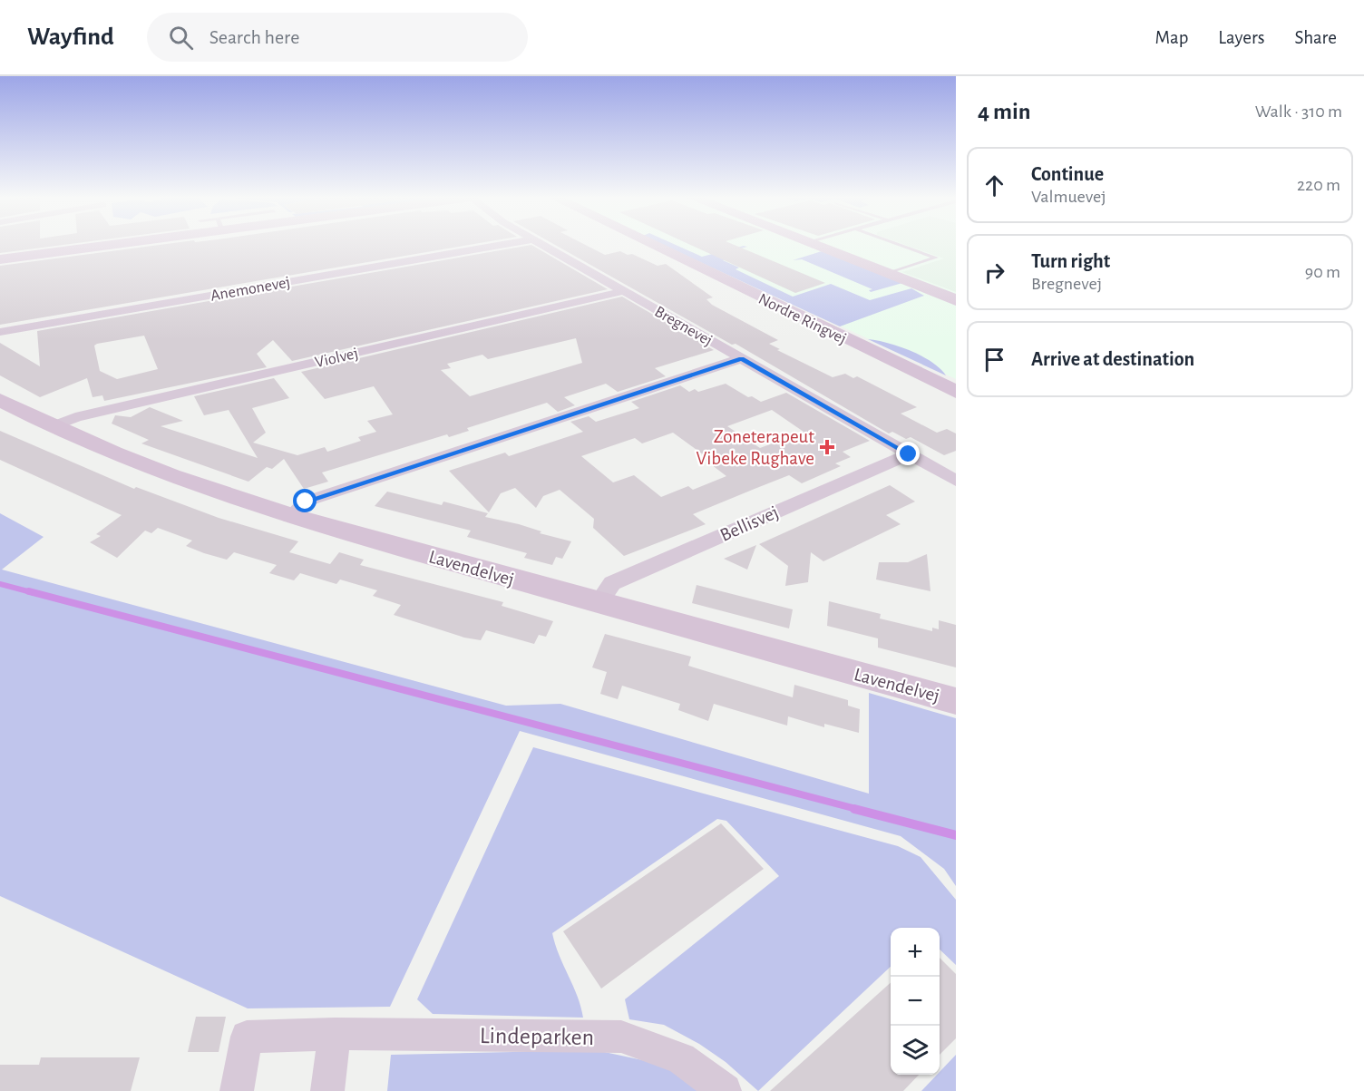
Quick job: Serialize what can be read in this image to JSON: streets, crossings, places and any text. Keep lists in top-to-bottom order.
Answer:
{
  "streets": {
    "street": [
      "Anemonevej",
      "Nordre Ringvej",
      "Bregnevej",
      "Violvej",
      "Bellisvej",
      "Lavendelvej",
      "Lindeparken"
    ]
  },
  "crossings": [
    ["Bregnevej", "Violvej"],
    ["Bregnevej", "Bellisvej"],
    ["Violvej", "Lavendelvej"],
    ["Bellisvej", "Lavendelvej"]
  ],
  "places": {
    "health": ["Zoneterapeut Vibeke Rughave"]
  },
  "page": {
    "header": "Wayfind",
    "search": "Search here",
    "nav": ["Map", "Layers", "Share"],
    "heading": ["4 min", "Walk · 310 m"],
    "list": [
      ["Continue", "Valmuevej", "220 m"],
      ["Turn right", "Bregnevej", "90 m"],
      "Arrive at destination"
    ],
    "map_buttons": ["+", "−"]
  }
}
